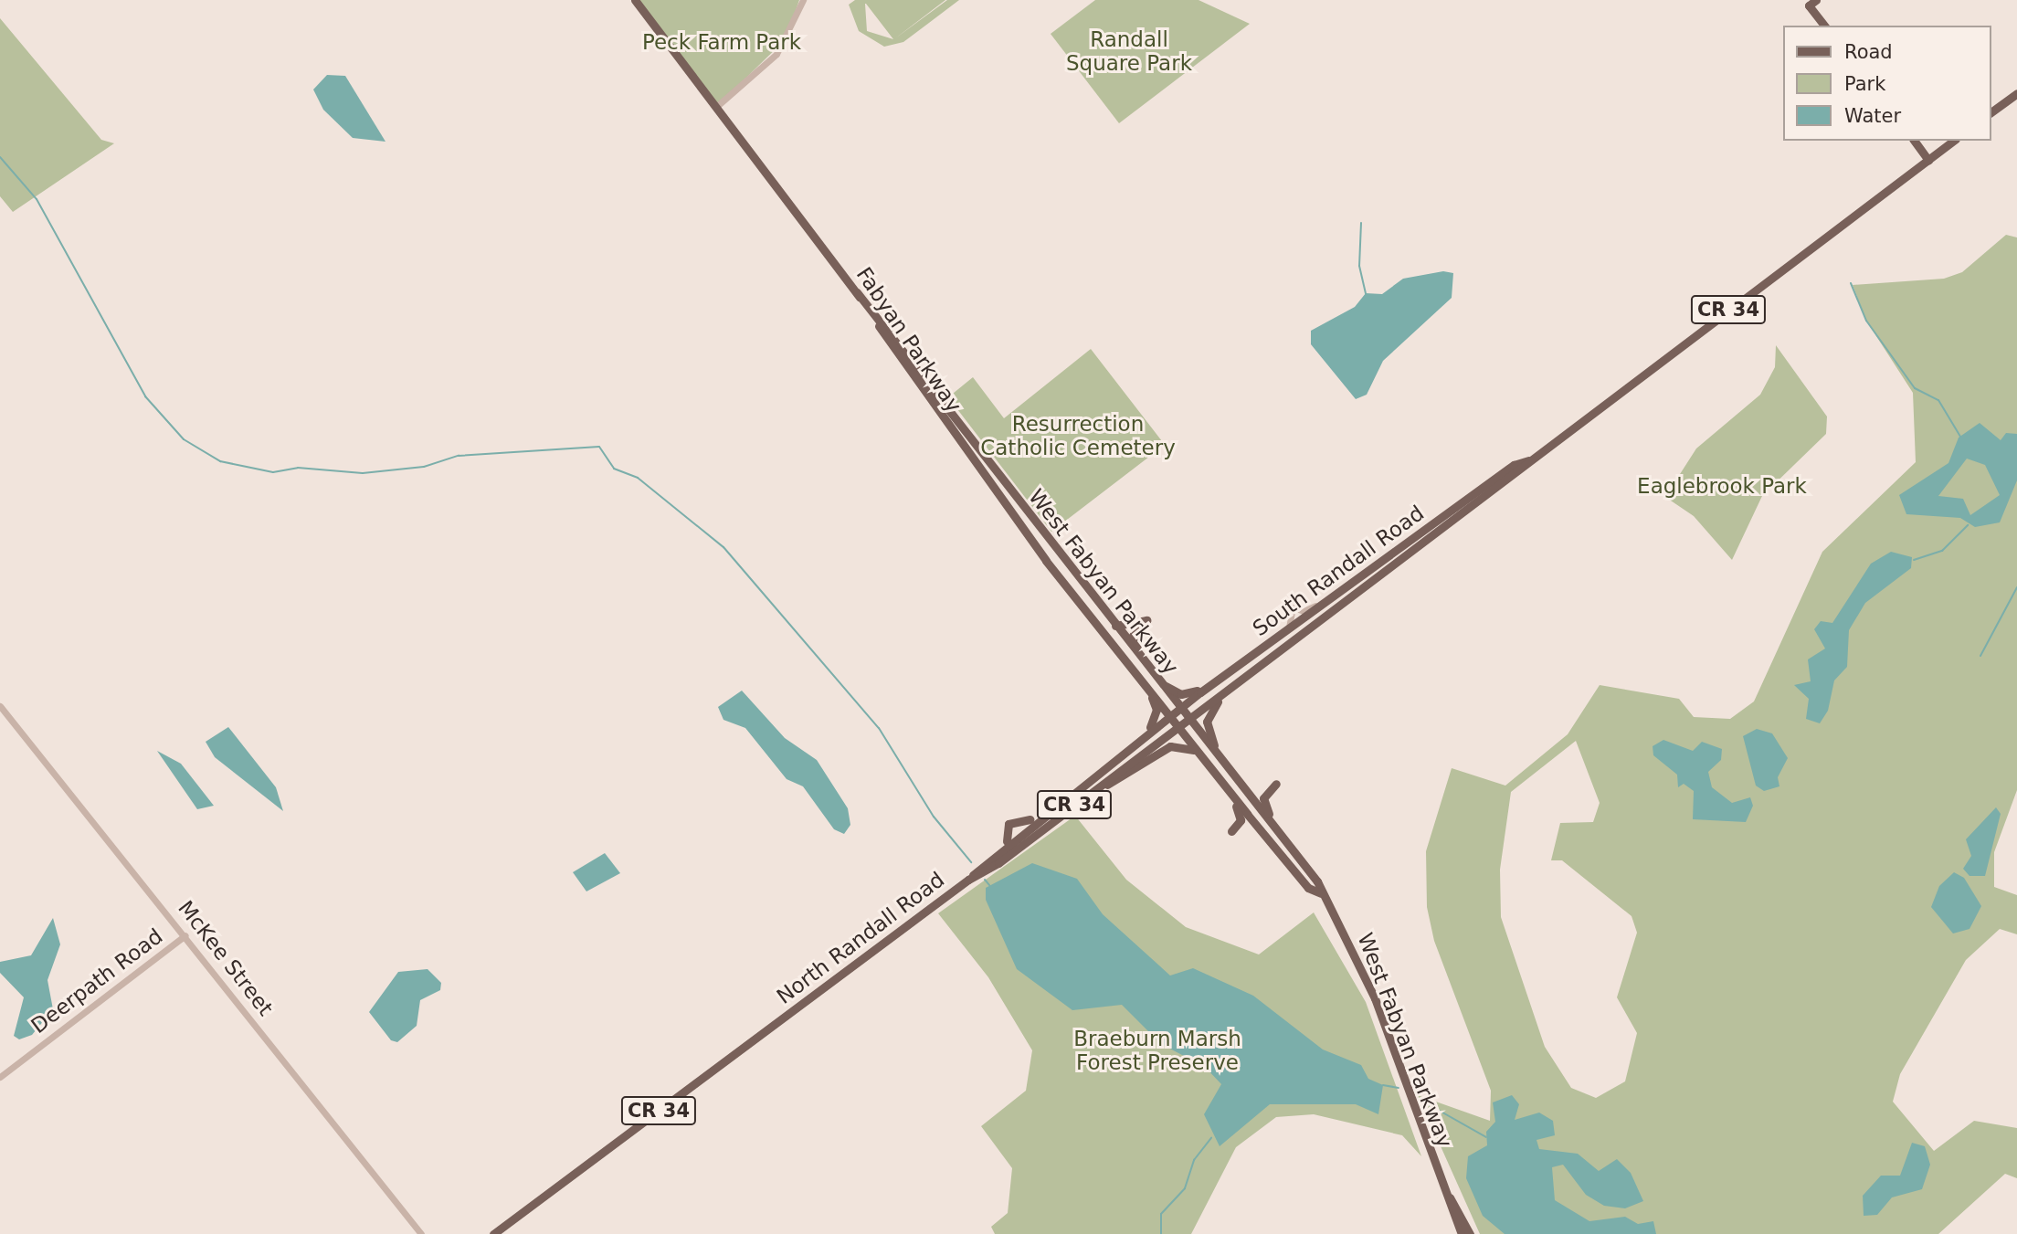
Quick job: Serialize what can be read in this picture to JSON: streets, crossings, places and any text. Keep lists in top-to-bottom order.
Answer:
{
  "streets": {
    "main road": [
      "CR 34",
      "Fabyan Parkway",
      "South Randall Road",
      "West Fabyan Parkway",
      "North Randall Road"
    ],
    "street": ["McKee Street", "Deerpath Road"]
  },
  "crossings": [
    ["CR 34", "South Randall Road"],
    ["Fabyan Parkway", "South Randall Road"],
    ["Fabyan Parkway", "West Fabyan Parkway"],
    ["Fabyan Parkway", "North Randall Road"],
    ["South Randall Road", "West Fabyan Parkway"],
    ["South Randall Road", "North Randall Road"],
    ["West Fabyan Parkway", "North Randall Road"],
    ["McKee Street", "Deerpath Road"]
  ],
  "parks": [
    "Randall Square Park",
    "Peck Farm Park",
    "Resurrection Catholic Cemetery",
    "Eaglebrook Park",
    "Braeburn Marsh Forest Preserve"
  ],
  "legend": ["Road", "Park", "Water"]
}
